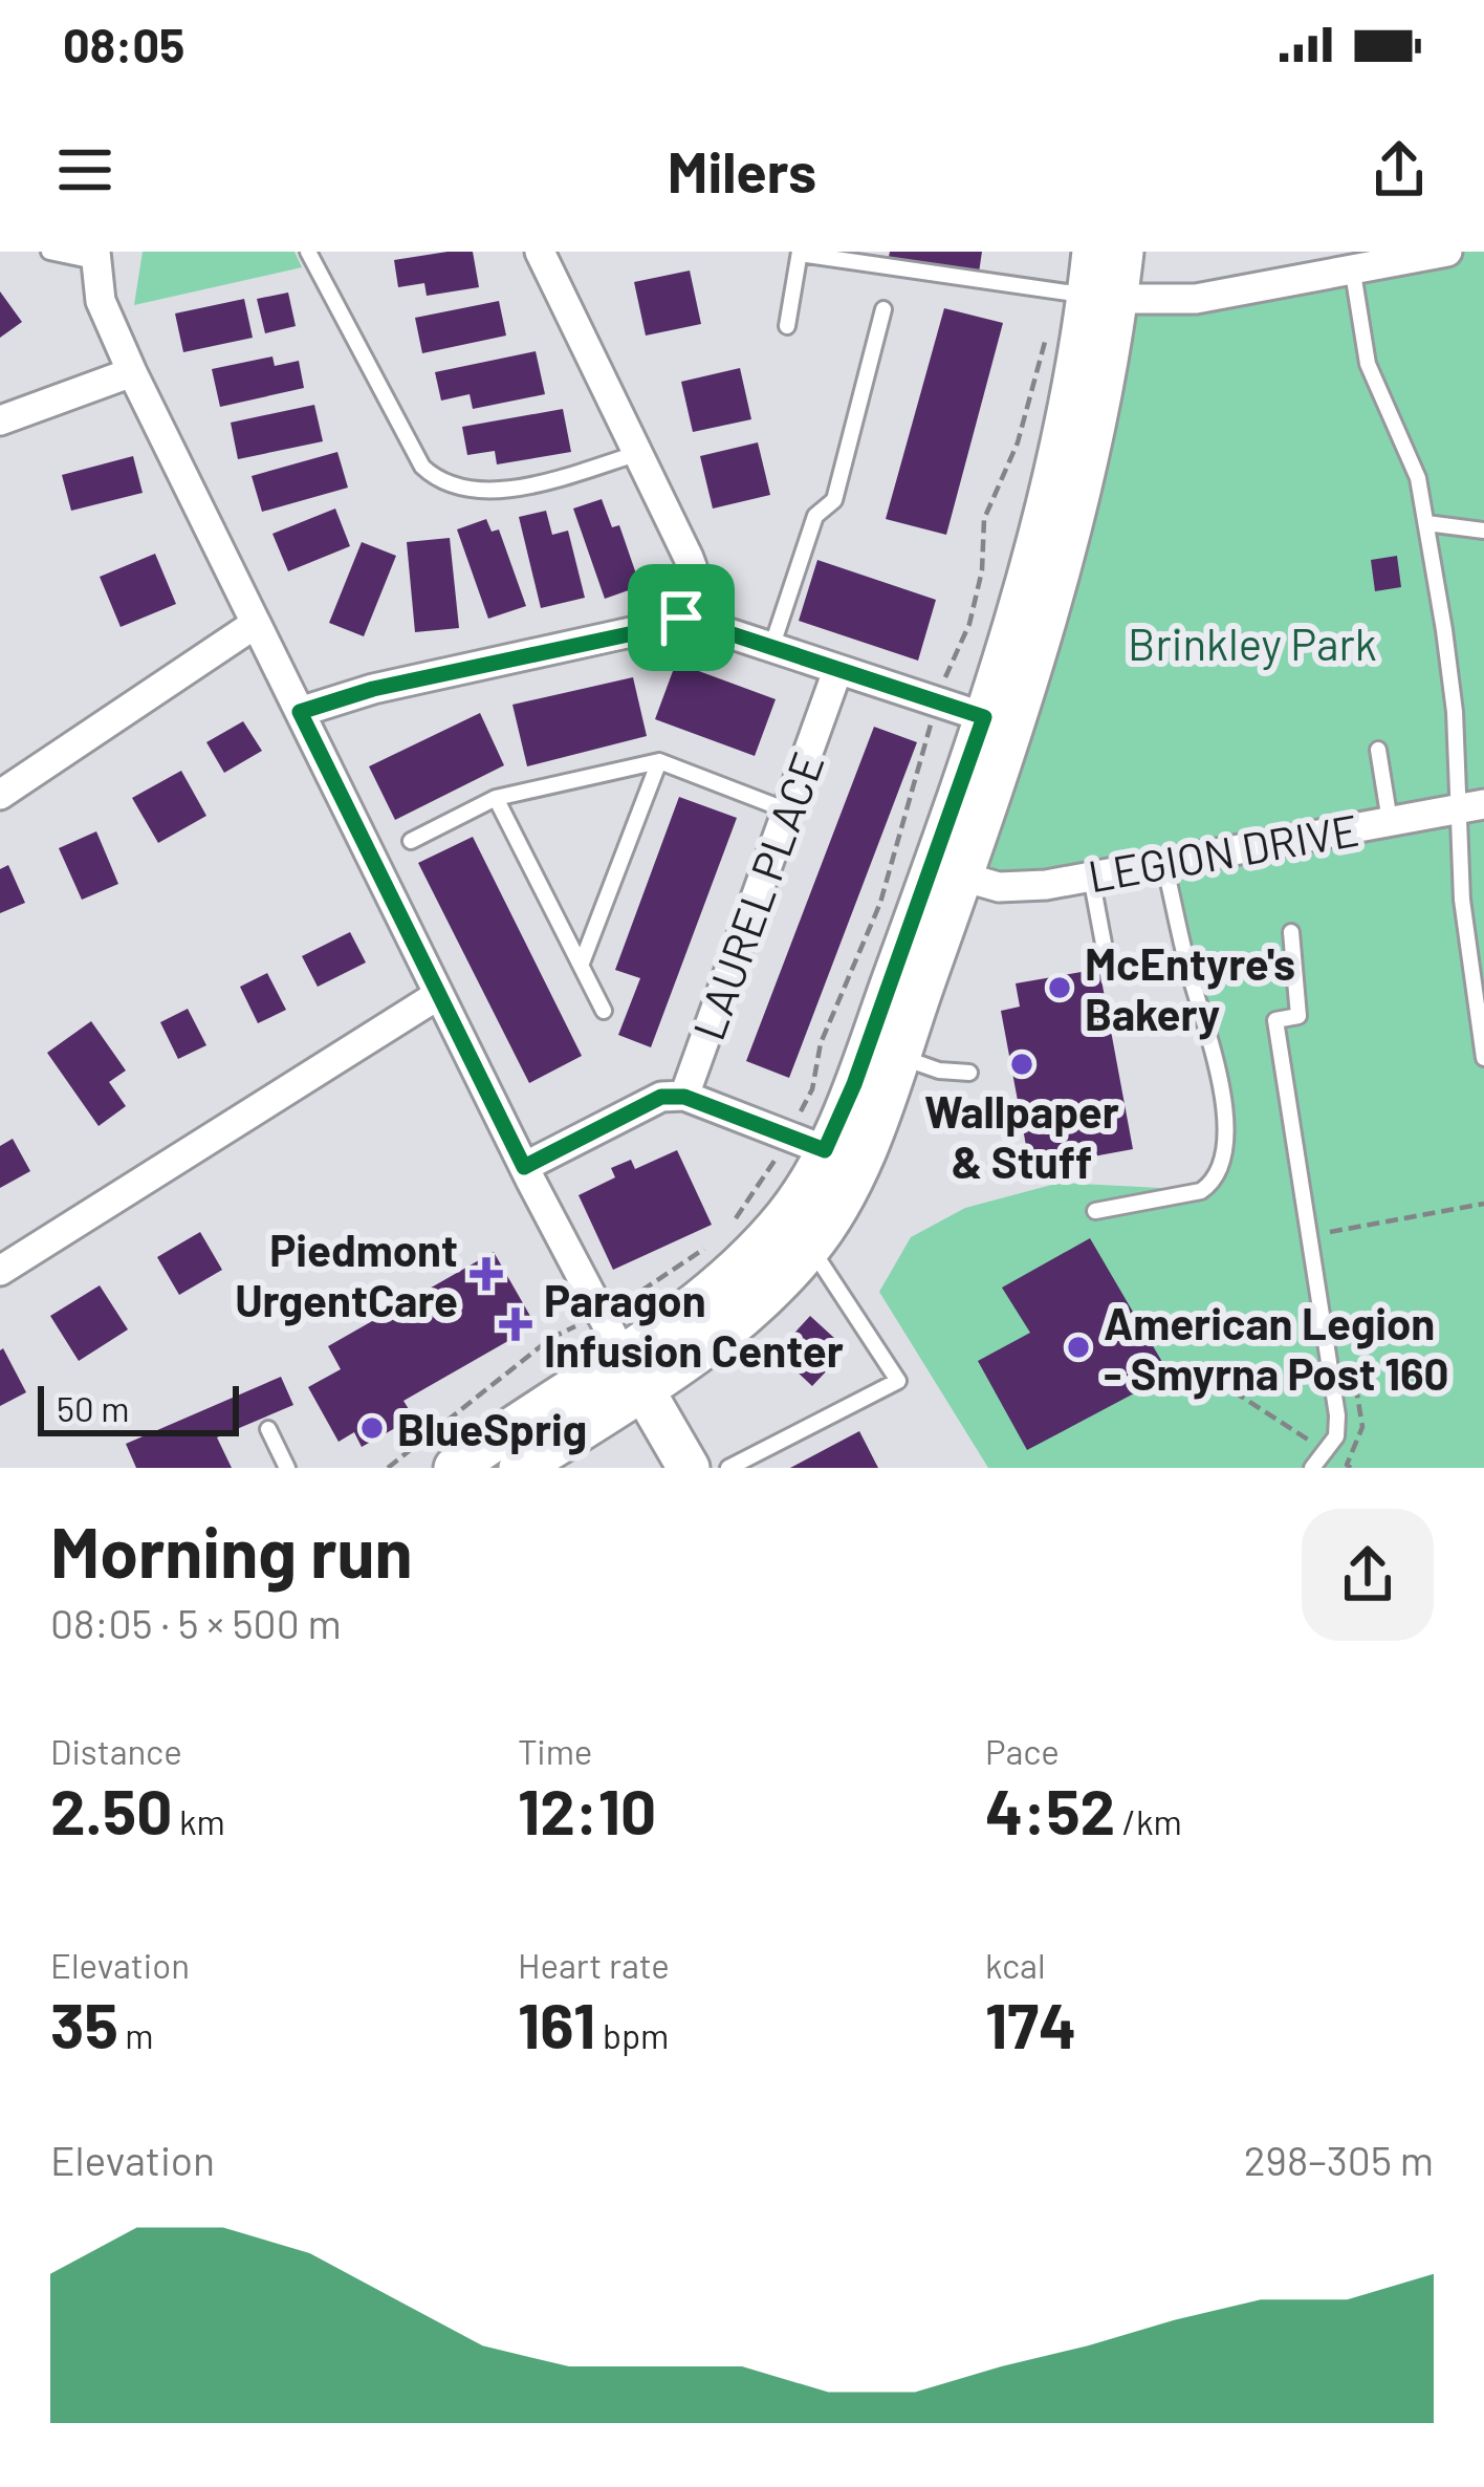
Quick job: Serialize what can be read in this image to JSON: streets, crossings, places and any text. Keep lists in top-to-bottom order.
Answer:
{
  "streets": {
    "street": ["LEGION DRIVE", "LAUREL PLACE"]
  },
  "parks": ["Brinkley Park"],
  "places": {
    "other": [
      "McEntyre's Bakery",
      "Wallpaper & Stuff",
      "American Legion - Smyrna Post 160",
      "BlueSprig"
    ],
    "health": ["Piedmont UrgentCare", "Paragon Infusion Center"]
  },
  "scale_bar": "50 m",
  "page": {
    "status": "08:05",
    "header": "Milers",
    "scale": "50 m",
    "heading": ["Morning run", "08:05 · 5 × 500 m"],
    "stats": [
      ["Distance", "2.50 km"],
      ["Time", "12:10"],
      ["Pace", "4:52 /km"],
      ["Elevation", "35 m"],
      ["Heart rate", "161 bpm"],
      ["kcal", "174"]
    ],
    "chart": ["Elevation", "298–305 m"]
  }
}
